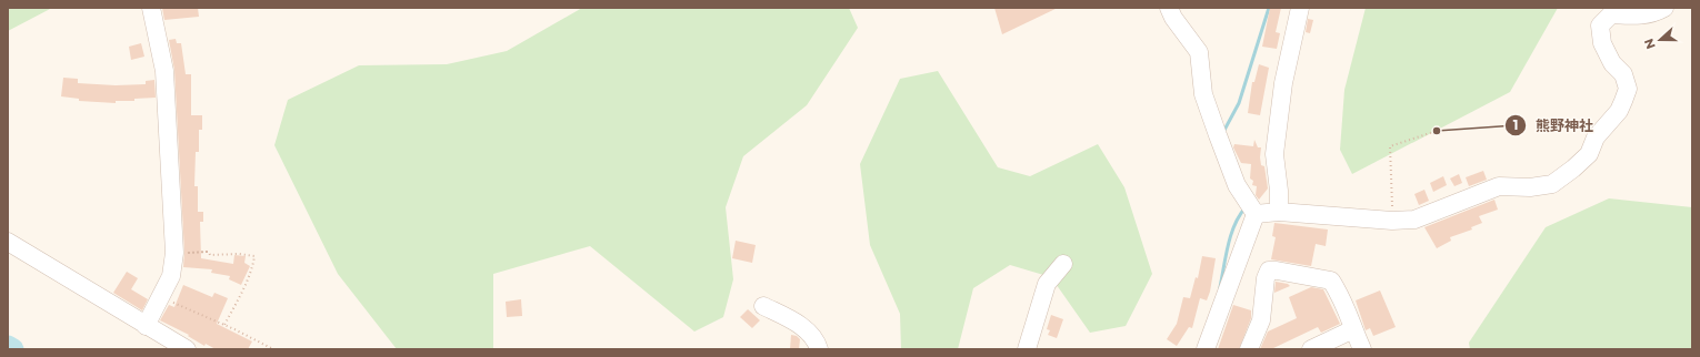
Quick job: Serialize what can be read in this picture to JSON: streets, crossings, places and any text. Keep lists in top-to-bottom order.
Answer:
{
  "places": ["熊野神社"],
  "north": "left"
}
